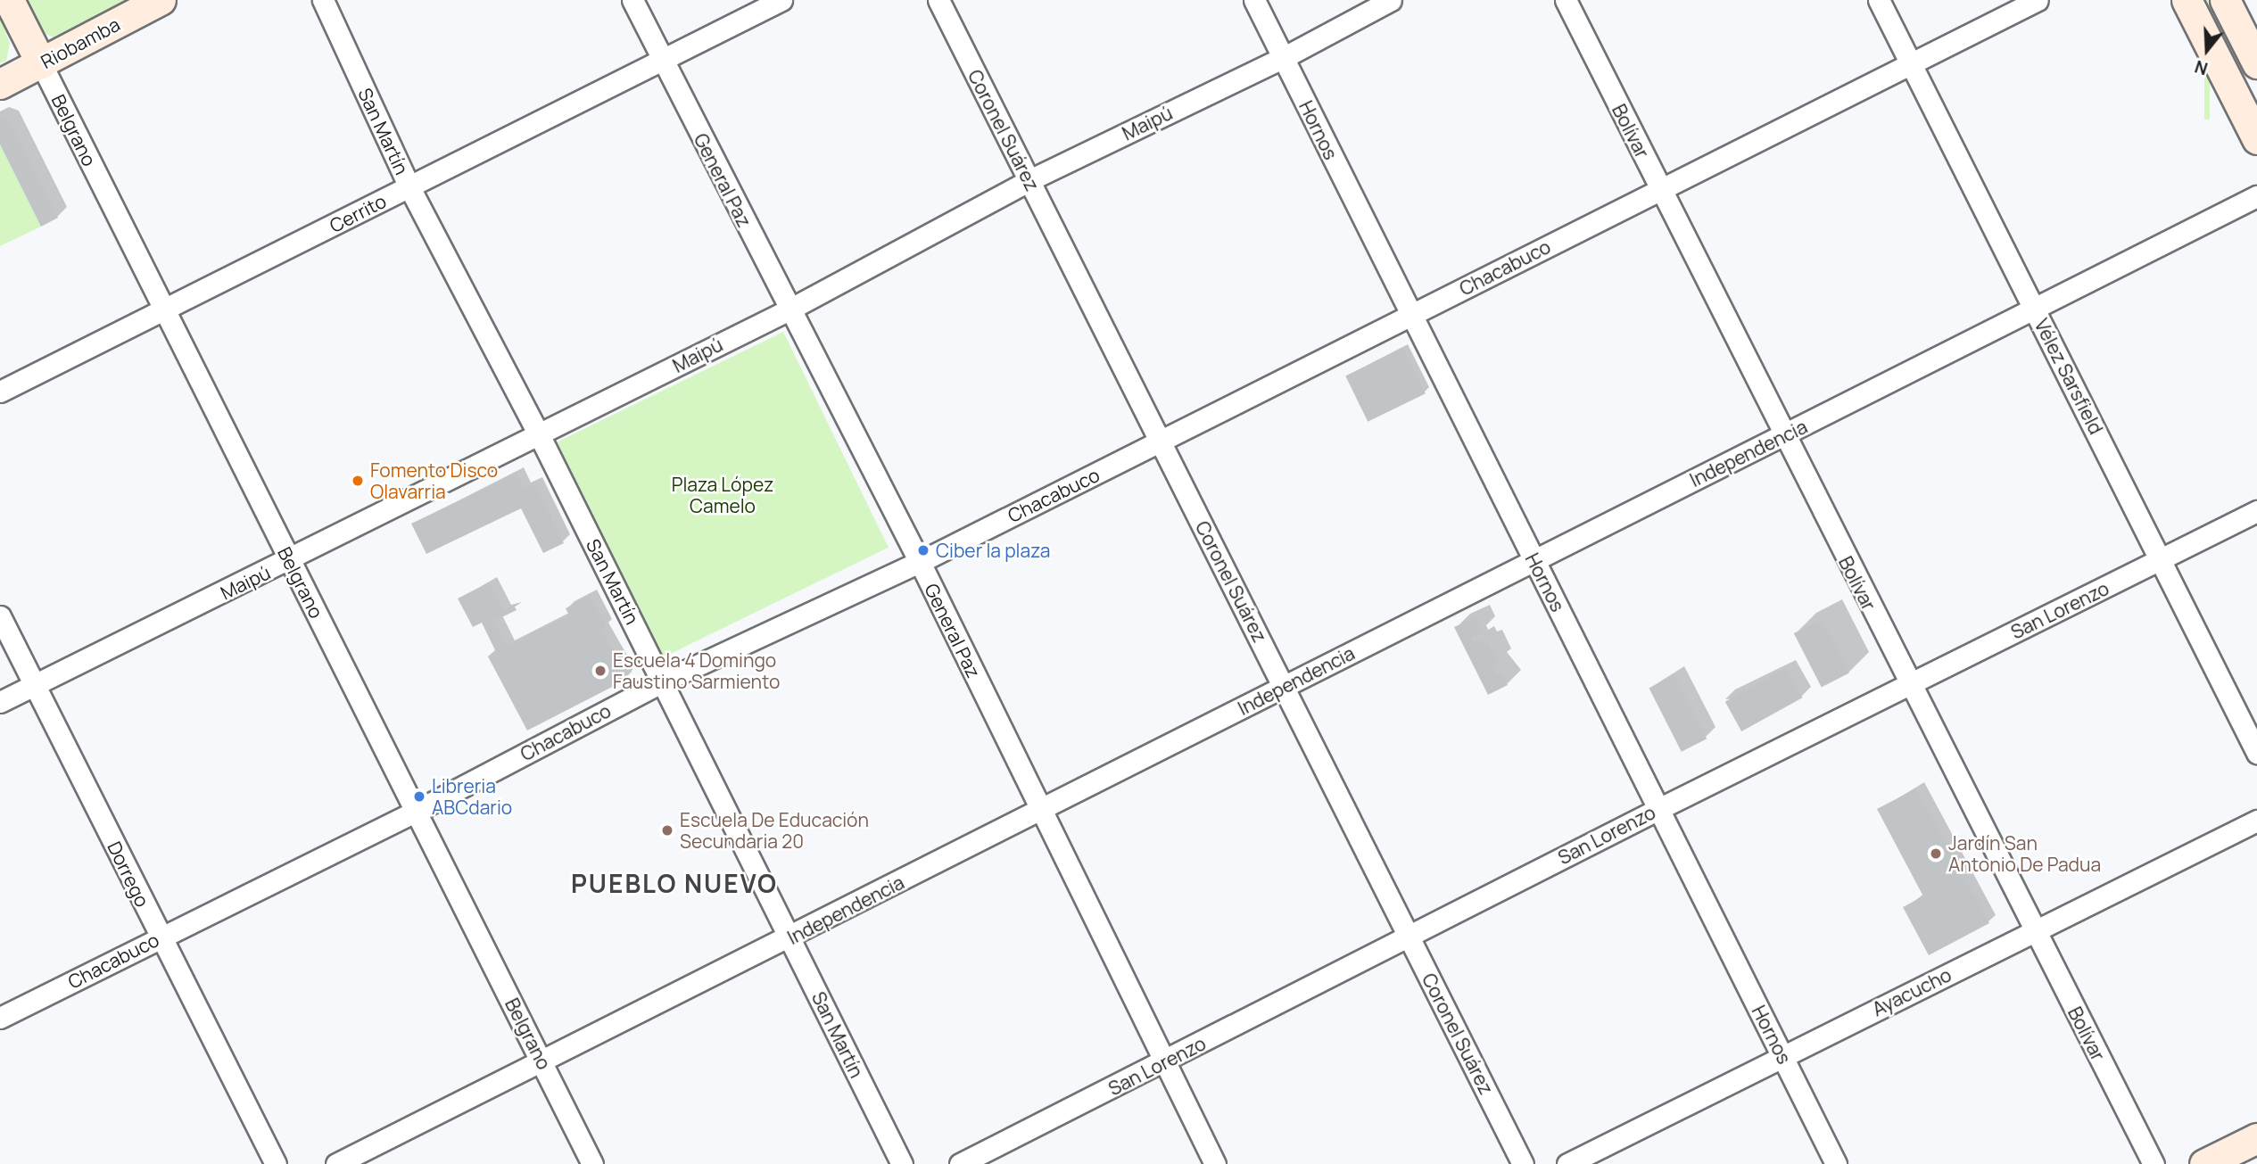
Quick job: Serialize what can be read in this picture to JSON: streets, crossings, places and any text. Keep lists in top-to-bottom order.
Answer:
{
  "streets": {
    "main road": ["Riobamba", "Belgrano"],
    "street": [
      "Maipú",
      "Coronel Suárez",
      "Hornos",
      "San Martín",
      "Bolívar",
      "General Paz",
      "Cerrito",
      "Chacabuco",
      "Vélez Sarsfield",
      "Independencia",
      "San Lorenzo",
      "Dorrego",
      "Ayacucho"
    ]
  },
  "crossings": [
    ["Riobamba", "Belgrano"],
    ["Maipú", "Belgrano"],
    ["Maipú", "Coronel Suárez"],
    ["Maipú", "Hornos"],
    ["Maipú", "San Martín"],
    ["Maipú", "General Paz"],
    ["Maipú", "Dorrego"],
    ["Belgrano", "Cerrito"],
    ["Belgrano", "Chacabuco"],
    ["Belgrano", "Independencia"],
    ["Coronel Suárez", "Chacabuco"],
    ["Coronel Suárez", "Independencia"],
    ["Coronel Suárez", "San Lorenzo"],
    ["Hornos", "Chacabuco"],
    ["Hornos", "Independencia"],
    ["Hornos", "San Lorenzo"],
    ["Hornos", "Ayacucho"],
    ["San Martín", "Cerrito"],
    ["San Martín", "Chacabuco"],
    ["San Martín", "Independencia"],
    ["Bolívar", "Chacabuco"],
    ["Bolívar", "Independencia"],
    ["Bolívar", "San Lorenzo"],
    ["Bolívar", "Ayacucho"],
    ["General Paz", "Cerrito"],
    ["General Paz", "Chacabuco"],
    ["General Paz", "Independencia"],
    ["General Paz", "San Lorenzo"],
    ["Chacabuco", "Vélez Sarsfield"],
    ["Chacabuco", "Dorrego"],
    ["Vélez Sarsfield", "Independencia"],
    ["Vélez Sarsfield", "San Lorenzo"]
  ],
  "districts": ["PUEBLO NUEVO"],
  "parks": ["Plaza López Camelo"],
  "places": [
    "Fomento Disco Olavarria",
    "Ciber la plaza",
    "Escuela 4 Domingo Faustino Sarmiento",
    "Libreria ABCdario",
    "Escuela De Educación Secundaria 20",
    "Jardín San Antonio De Padua"
  ],
  "north": "bottom"
}
